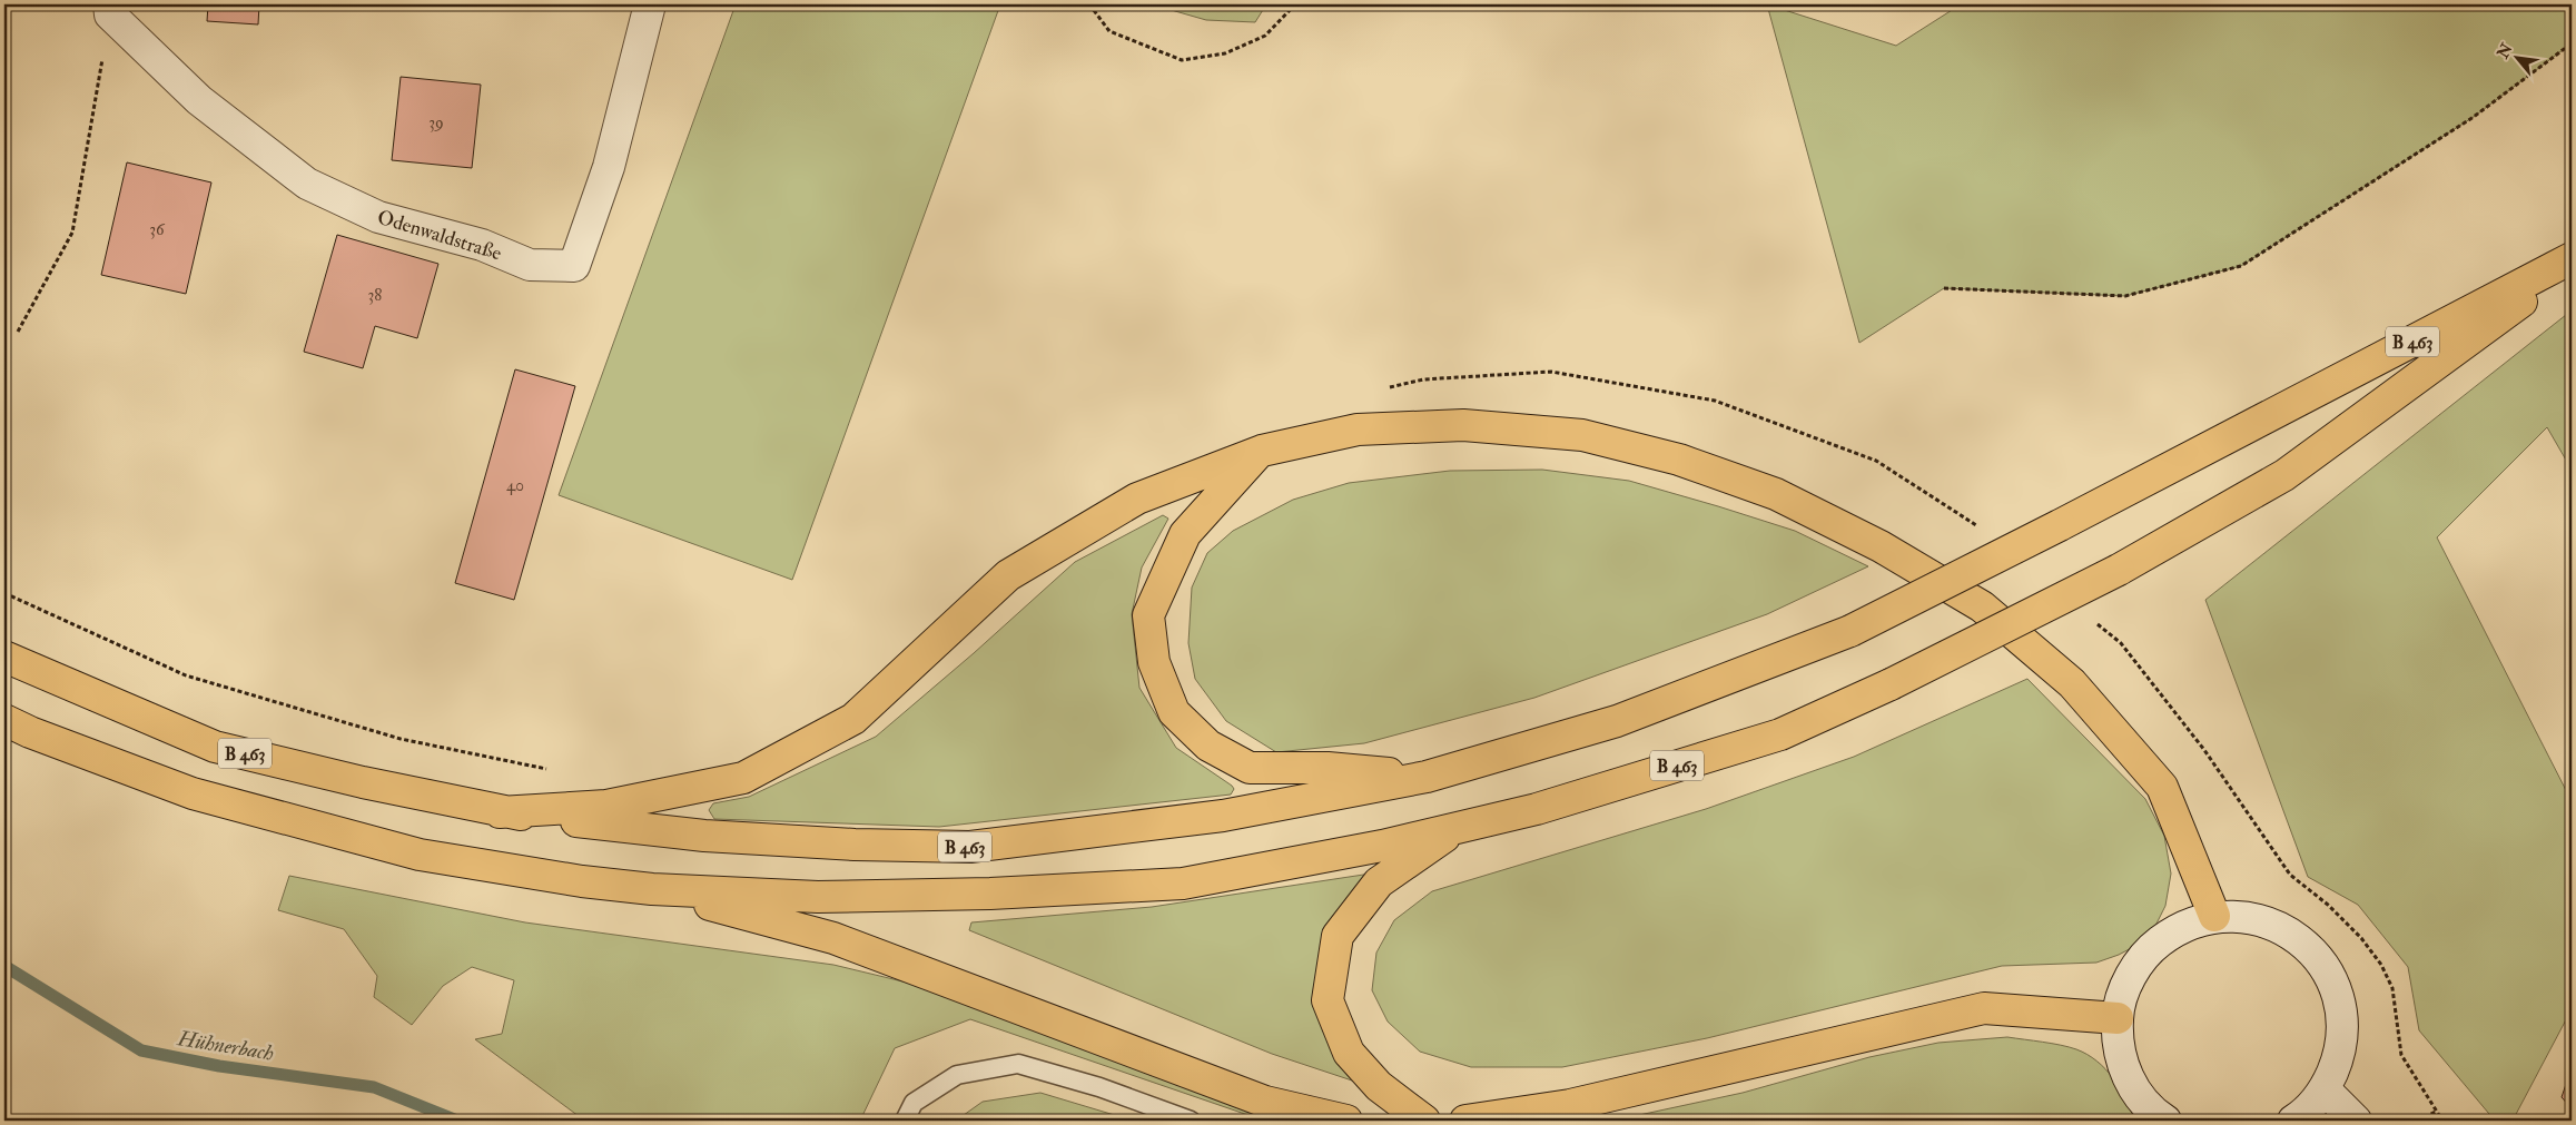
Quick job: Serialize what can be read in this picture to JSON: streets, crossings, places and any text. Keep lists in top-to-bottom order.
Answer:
{
  "streets": {
    "highway": ["B 463"],
    "street": ["Odenwaldstraße"]
  },
  "water": ["Hühnerbach"],
  "house_numbers": [
    "39",
    "36",
    "38",
    "40"
  ],
  "north": "top left"
}
